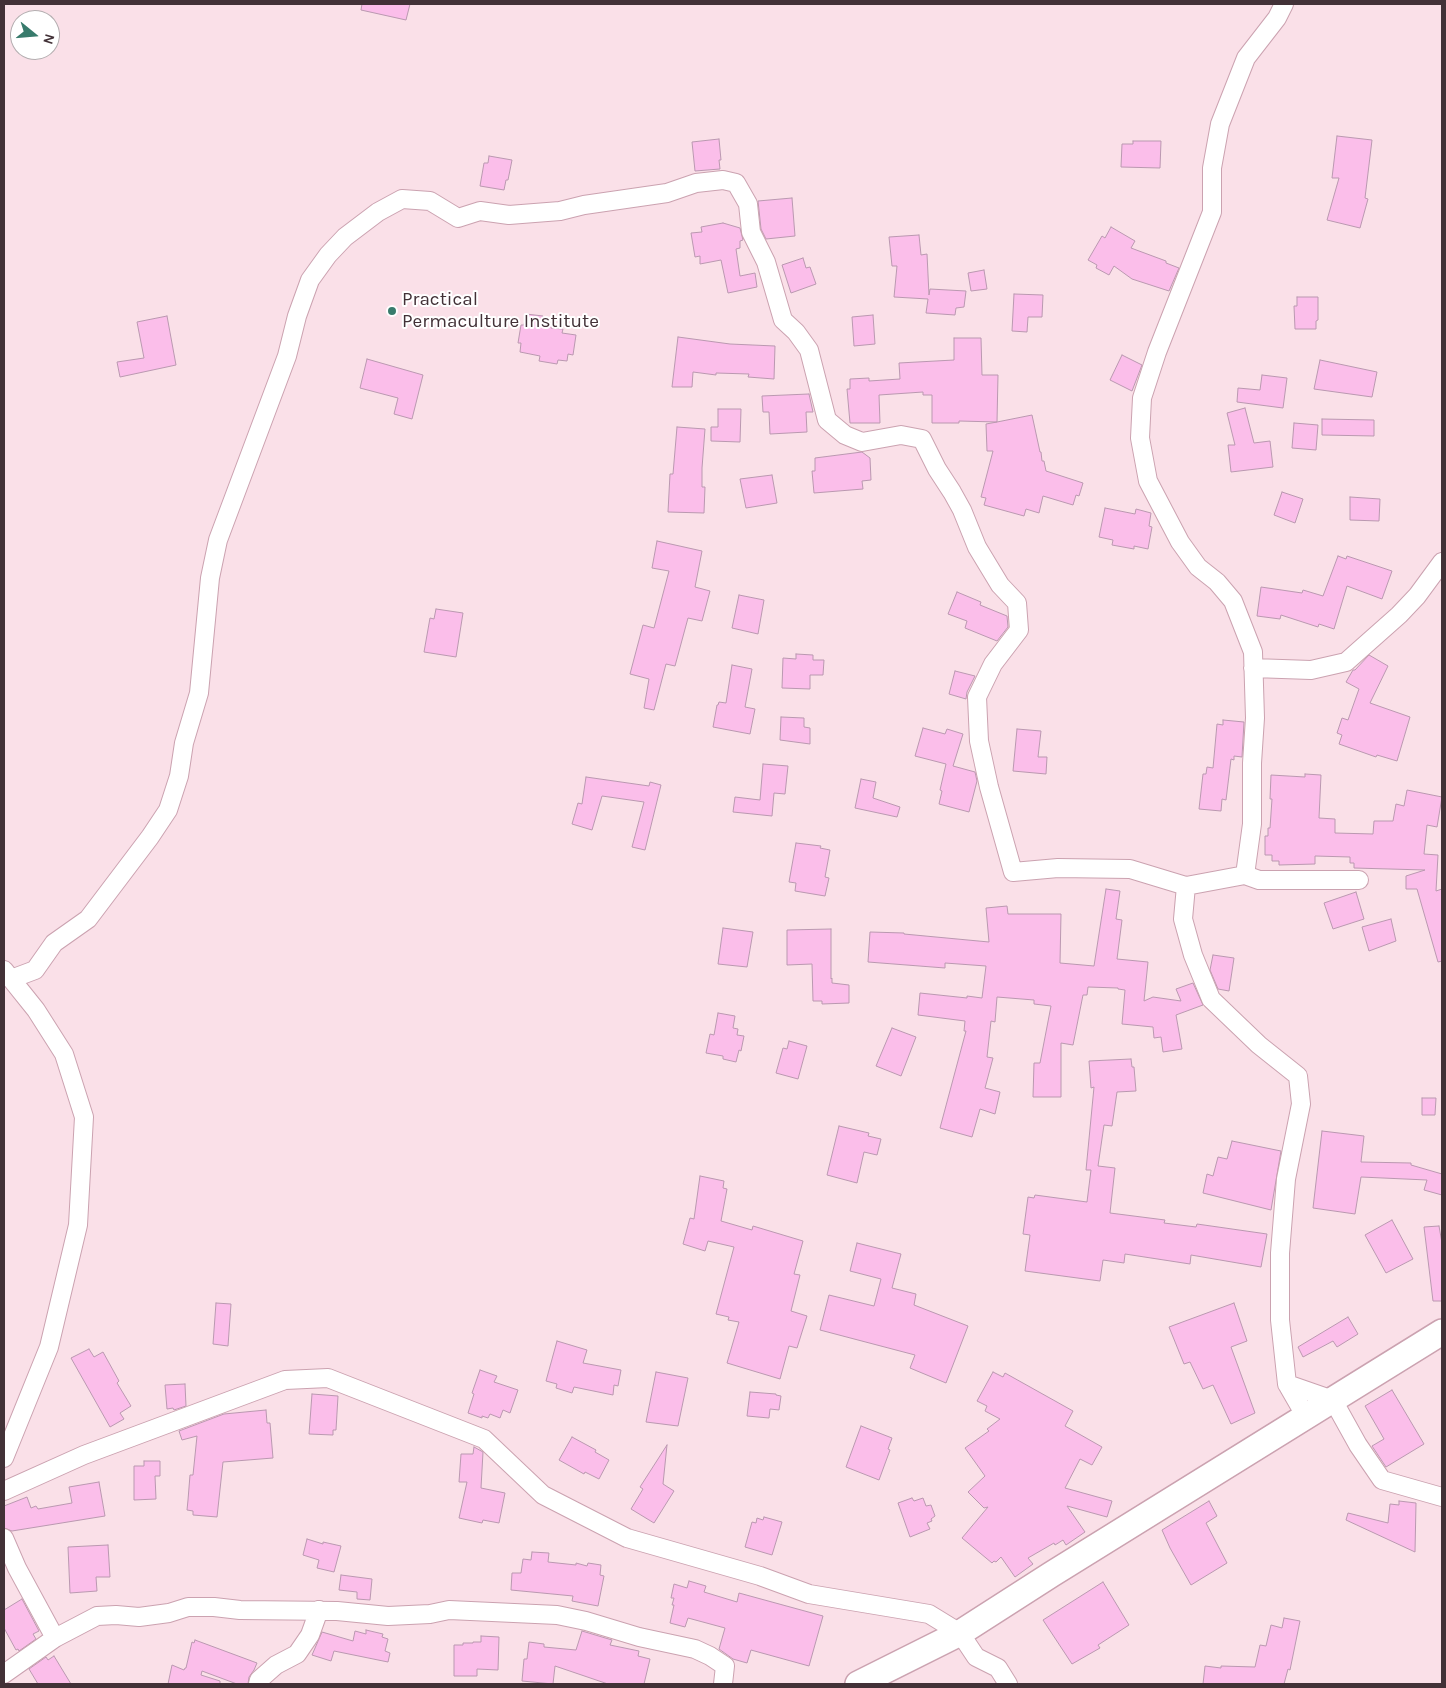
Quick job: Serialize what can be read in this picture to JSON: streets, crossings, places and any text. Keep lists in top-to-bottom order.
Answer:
{
  "places": ["Practical Permaculture Institute"],
  "north": "right"
}
